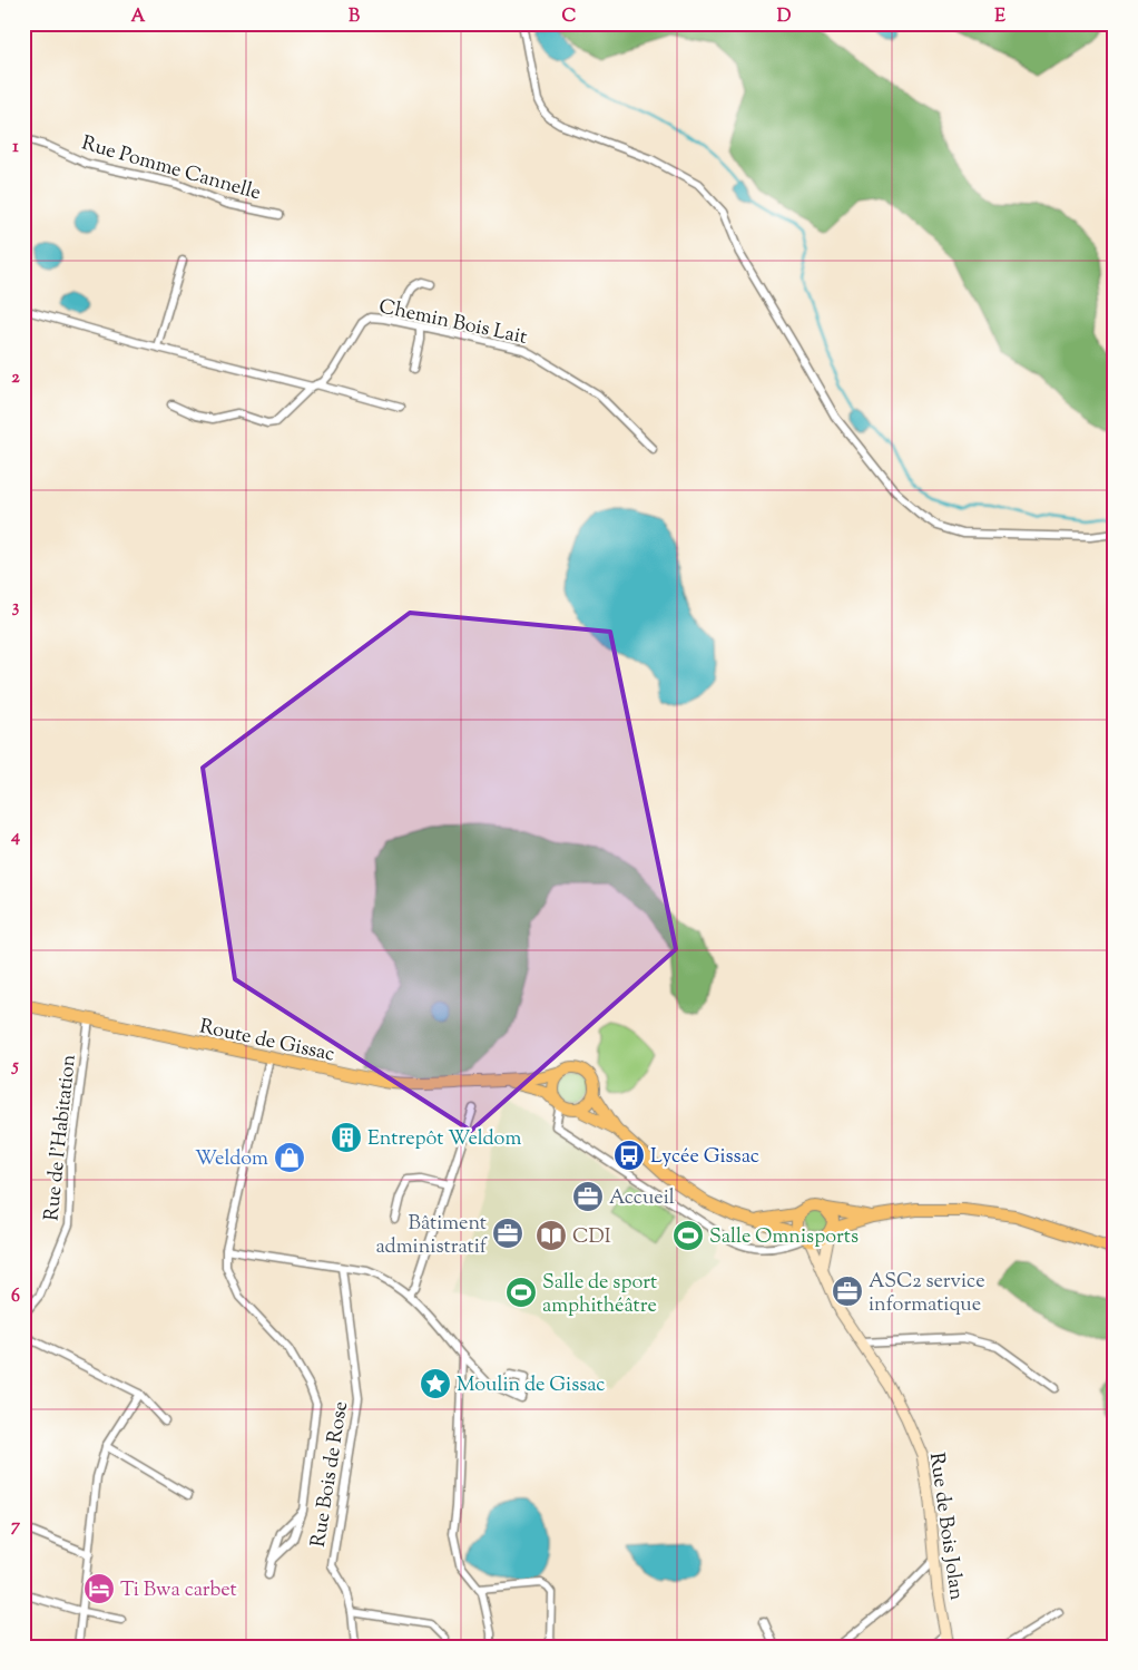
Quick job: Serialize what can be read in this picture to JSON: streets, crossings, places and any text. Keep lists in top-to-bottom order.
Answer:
{
  "streets": {
    "main road": ["Route de Gissac"],
    "street": [
      "Rue Pomme Cannelle",
      "Chemin Bois Lait",
      "Rue de l'Habitation",
      "Rue Bois de Rose",
      "Rue de Bois Jolan"
    ]
  },
  "crossings": [
    ["Route de Gissac", "Rue de l'Habitation"]
  ],
  "places": {
    "building": ["Entrepôt Weldom"],
    "bus stop": ["Lycée Gissac"],
    "shop": ["Weldom"],
    "office": ["Accueil", "Bâtiment administratif", "ASC2 service informatique"],
    "library": ["CDI"],
    "sports": ["Salle Omnisports", "Salle de sport amphithéâtre"],
    "place": ["Moulin de Gissac"],
    "hotel": ["Ti Bwa carbet"]
  },
  "grid": {
    "columns": [
      "A",
      "B",
      "C",
      "D",
      "E"
    ],
    "rows": [
      "1",
      "2",
      "3",
      "4",
      "5",
      "6",
      "7"
    ]
  }
}
